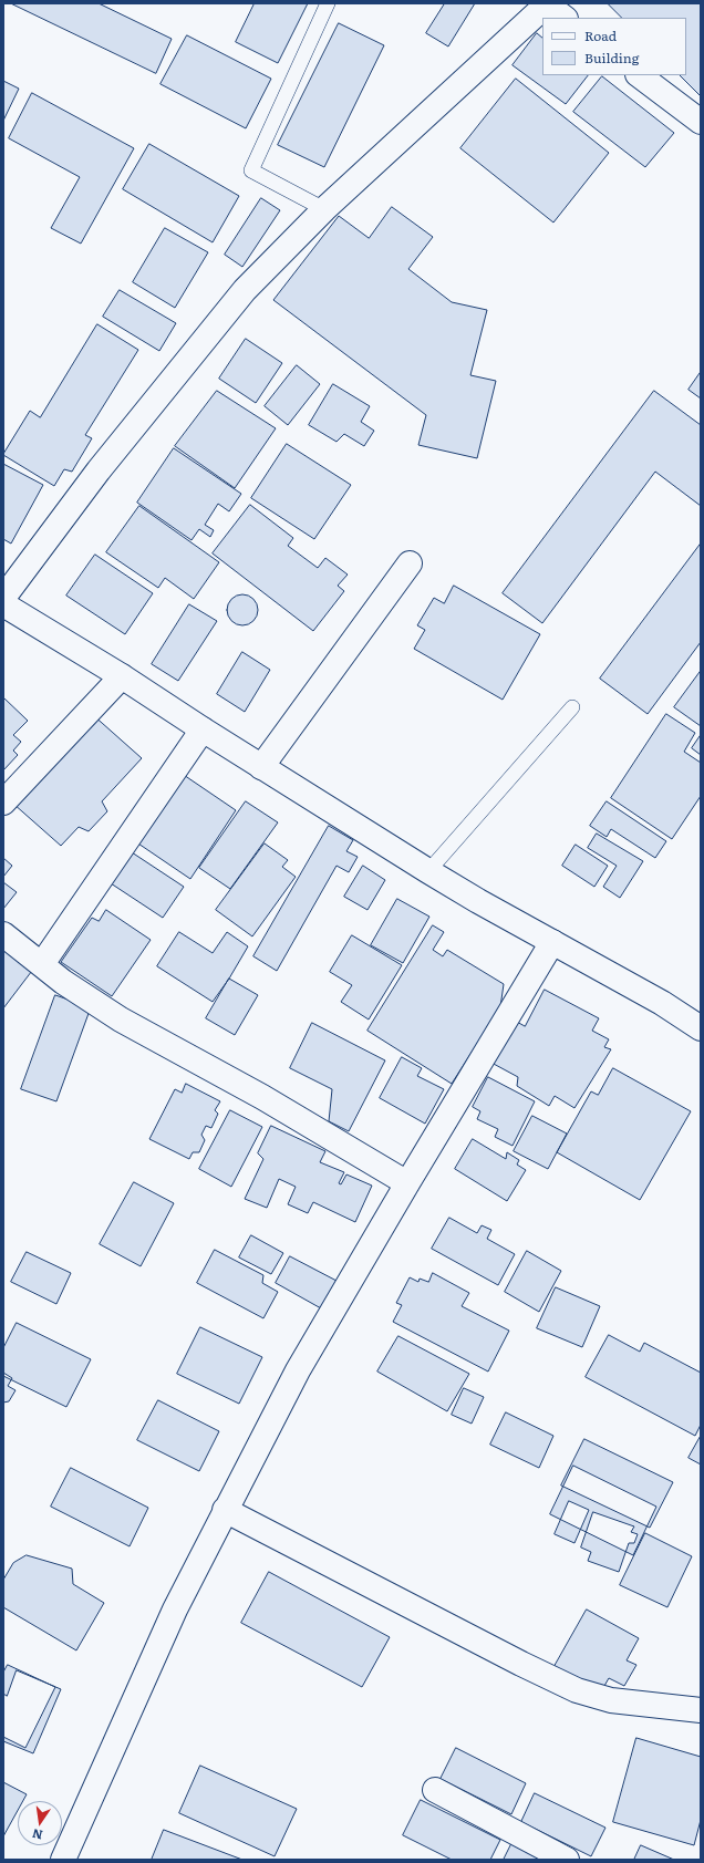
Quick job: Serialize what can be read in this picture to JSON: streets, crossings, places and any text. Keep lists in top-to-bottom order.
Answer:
{
  "legend": ["Road", "Building"],
  "north": "bottom"
}
